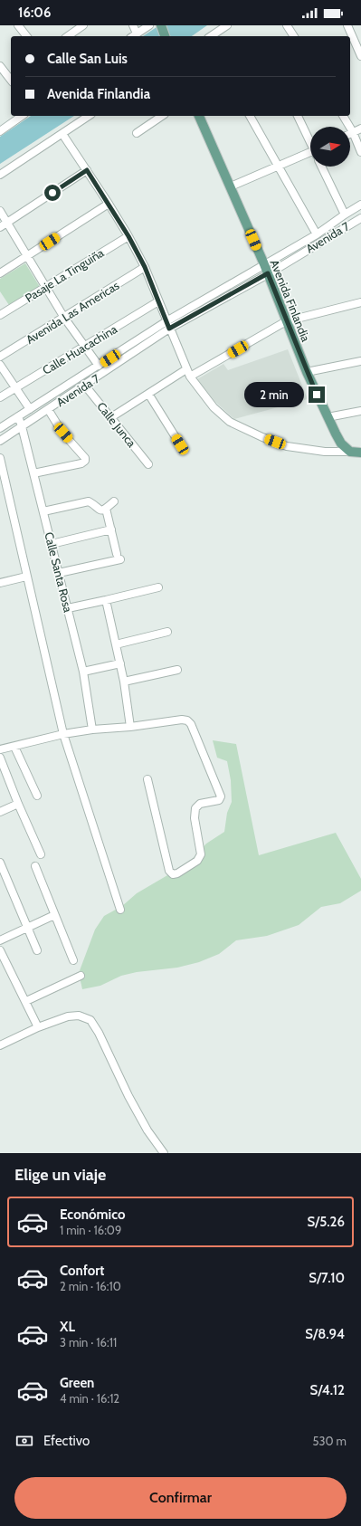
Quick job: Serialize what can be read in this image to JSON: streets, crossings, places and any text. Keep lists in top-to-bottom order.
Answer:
{
  "streets": {
    "main road": ["Avenida Finlandia"],
    "street": [
      "Avenida 7",
      "Pasaje La Tinguiña",
      "Avenida Las Americas",
      "Calle Huacachina",
      "Calle Junca",
      "Calle Santa Rosa"
    ]
  },
  "crossings": [
    ["Avenida 7", "Avenida Finlandia"],
    ["Avenida 7", "Calle Junca"],
    ["Avenida 7", "Calle Santa Rosa"]
  ],
  "north": "right",
  "page": {
    "status": "16:06",
    "banner": ["Calle San Luis", "Avenida Finlandia"],
    "bubble": "2 min",
    "heading": "Elige un viaje",
    "list": [
      {
        "name": "Económico",
        "note": "1 min · 16:09",
        "value": "S/5.26"
      },
      {
        "name": "Confort",
        "note": "2 min · 16:10",
        "value": "S/7.10"
      },
      {
        "name": "XL",
        "note": "3 min · 16:11",
        "value": "S/8.94"
      },
      {
        "name": "Green",
        "note": "4 min · 16:12",
        "value": "S/4.12"
      }
    ],
    "pay": ["Efectivo", "530 m"],
    "buttons": "Confirmar"
  }
}
